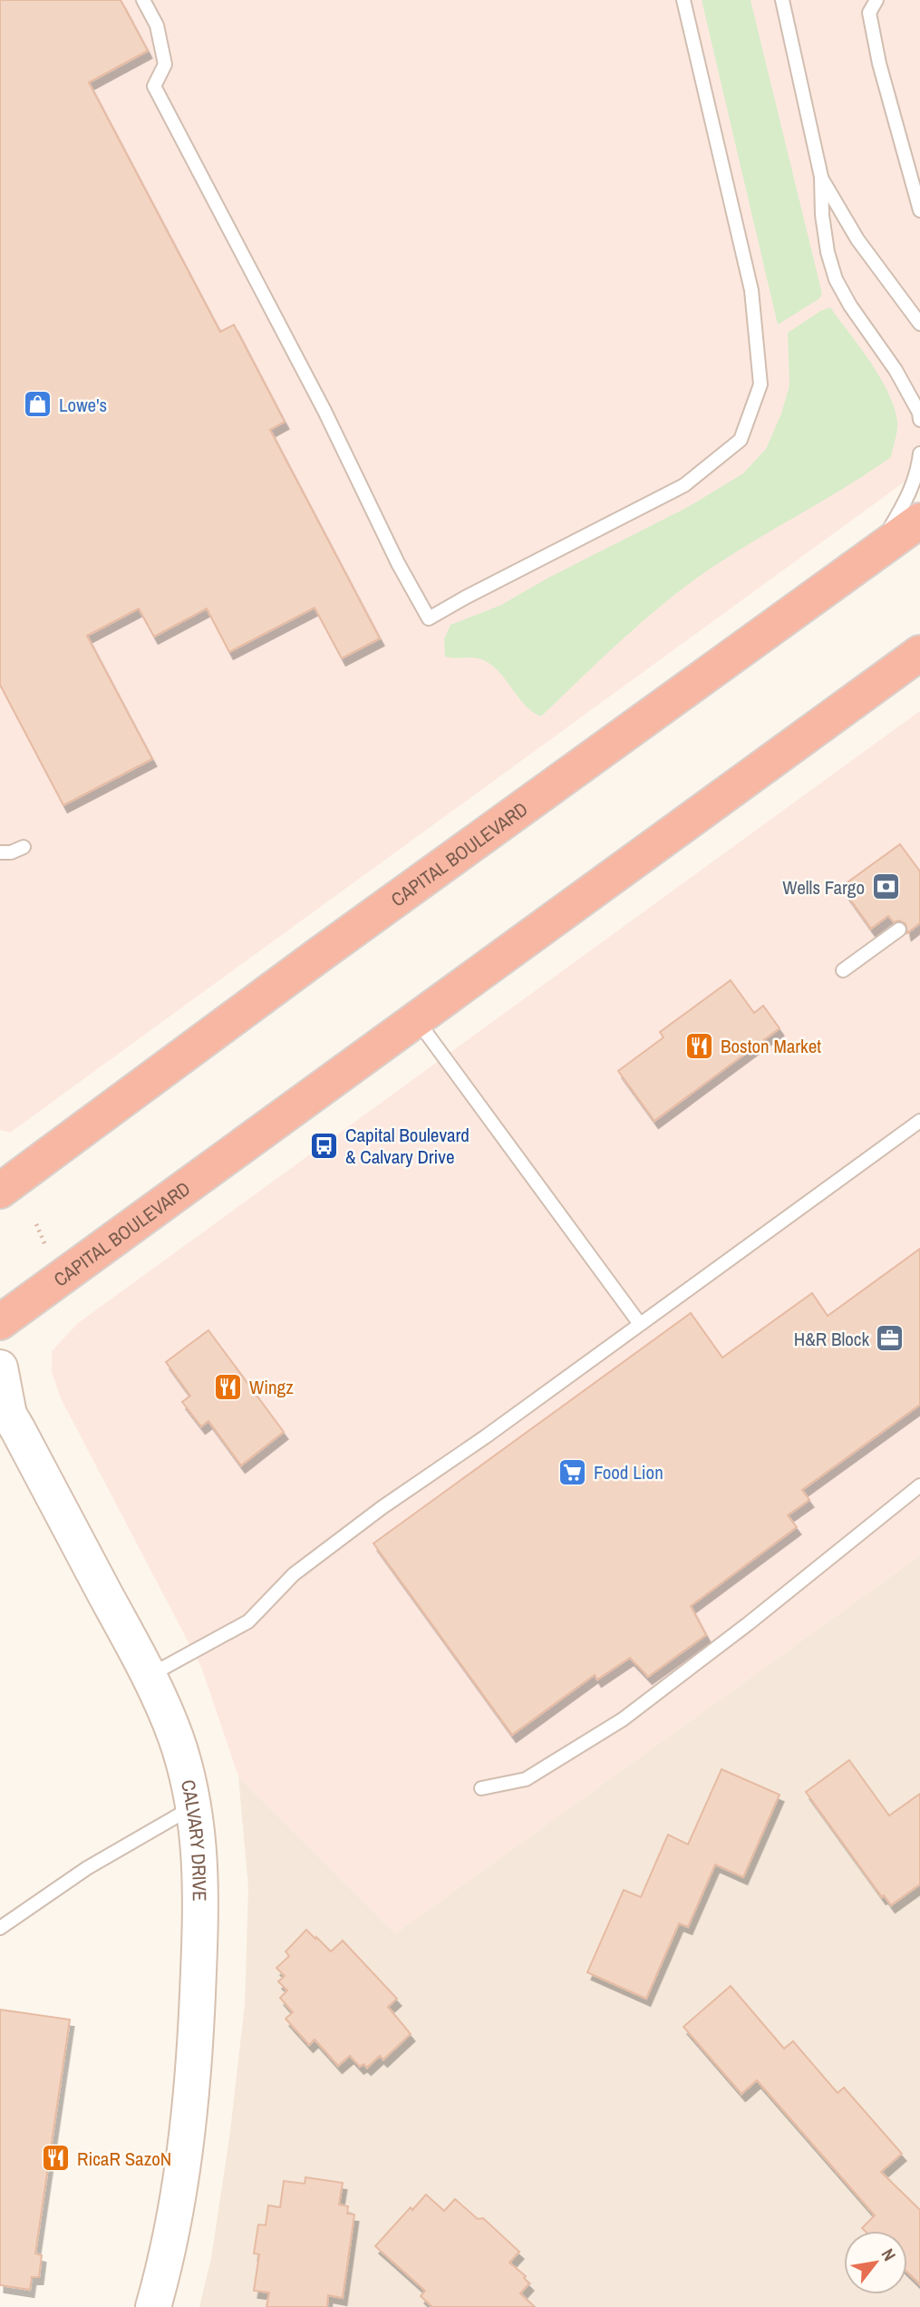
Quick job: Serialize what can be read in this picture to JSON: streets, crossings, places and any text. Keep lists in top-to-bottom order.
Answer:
{
  "streets": {
    "highway": ["CAPITAL BOULEVARD"],
    "street": ["CALVARY DRIVE"]
  },
  "places": {
    "shop": ["Lowe's"],
    "bank": ["Wells Fargo"],
    "restaurant": ["Boston Market", "Wingz", "RicaR SazoN"],
    "bus stop": ["Capital Boulevard & Calvary Drive"],
    "office": ["H&R Block"],
    "supermarket": ["Food Lion"]
  },
  "north": "top right"
}
